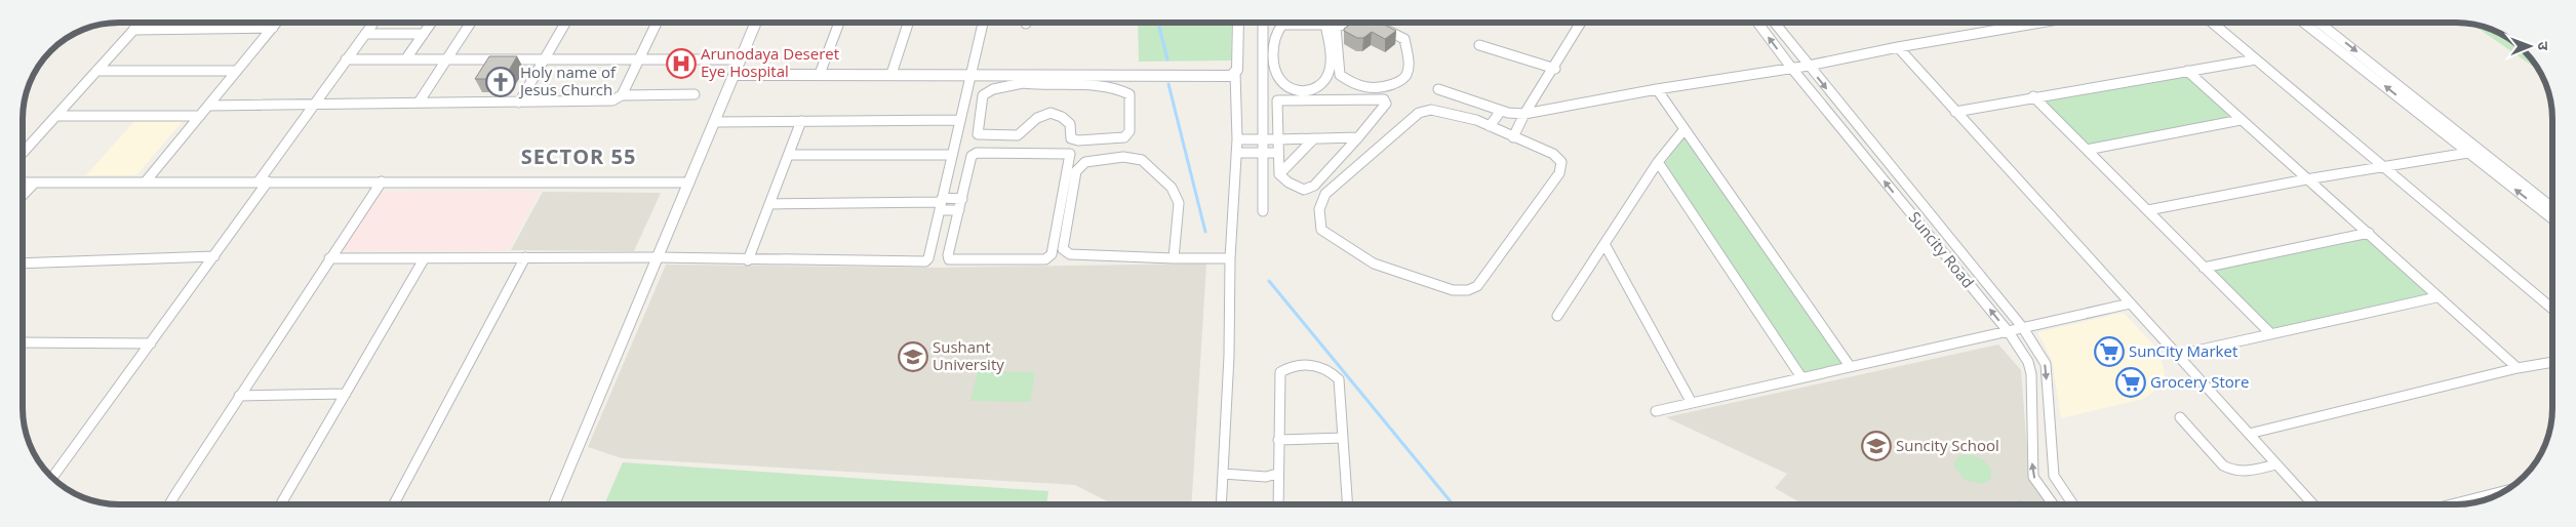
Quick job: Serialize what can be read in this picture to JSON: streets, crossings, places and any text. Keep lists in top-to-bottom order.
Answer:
{
  "streets": {
    "street": ["Suncity Road"]
  },
  "districts": ["SECTOR 55"],
  "places": {
    "hospital": ["Arunodaya Deseret Eye Hospital"],
    "church": ["Holy name of Jesus Church"],
    "supermarket": ["SunCity Market", "Grocery Store"],
    "school or university": ["Sushant University", "Suncity School"]
  },
  "north": "right"
}
